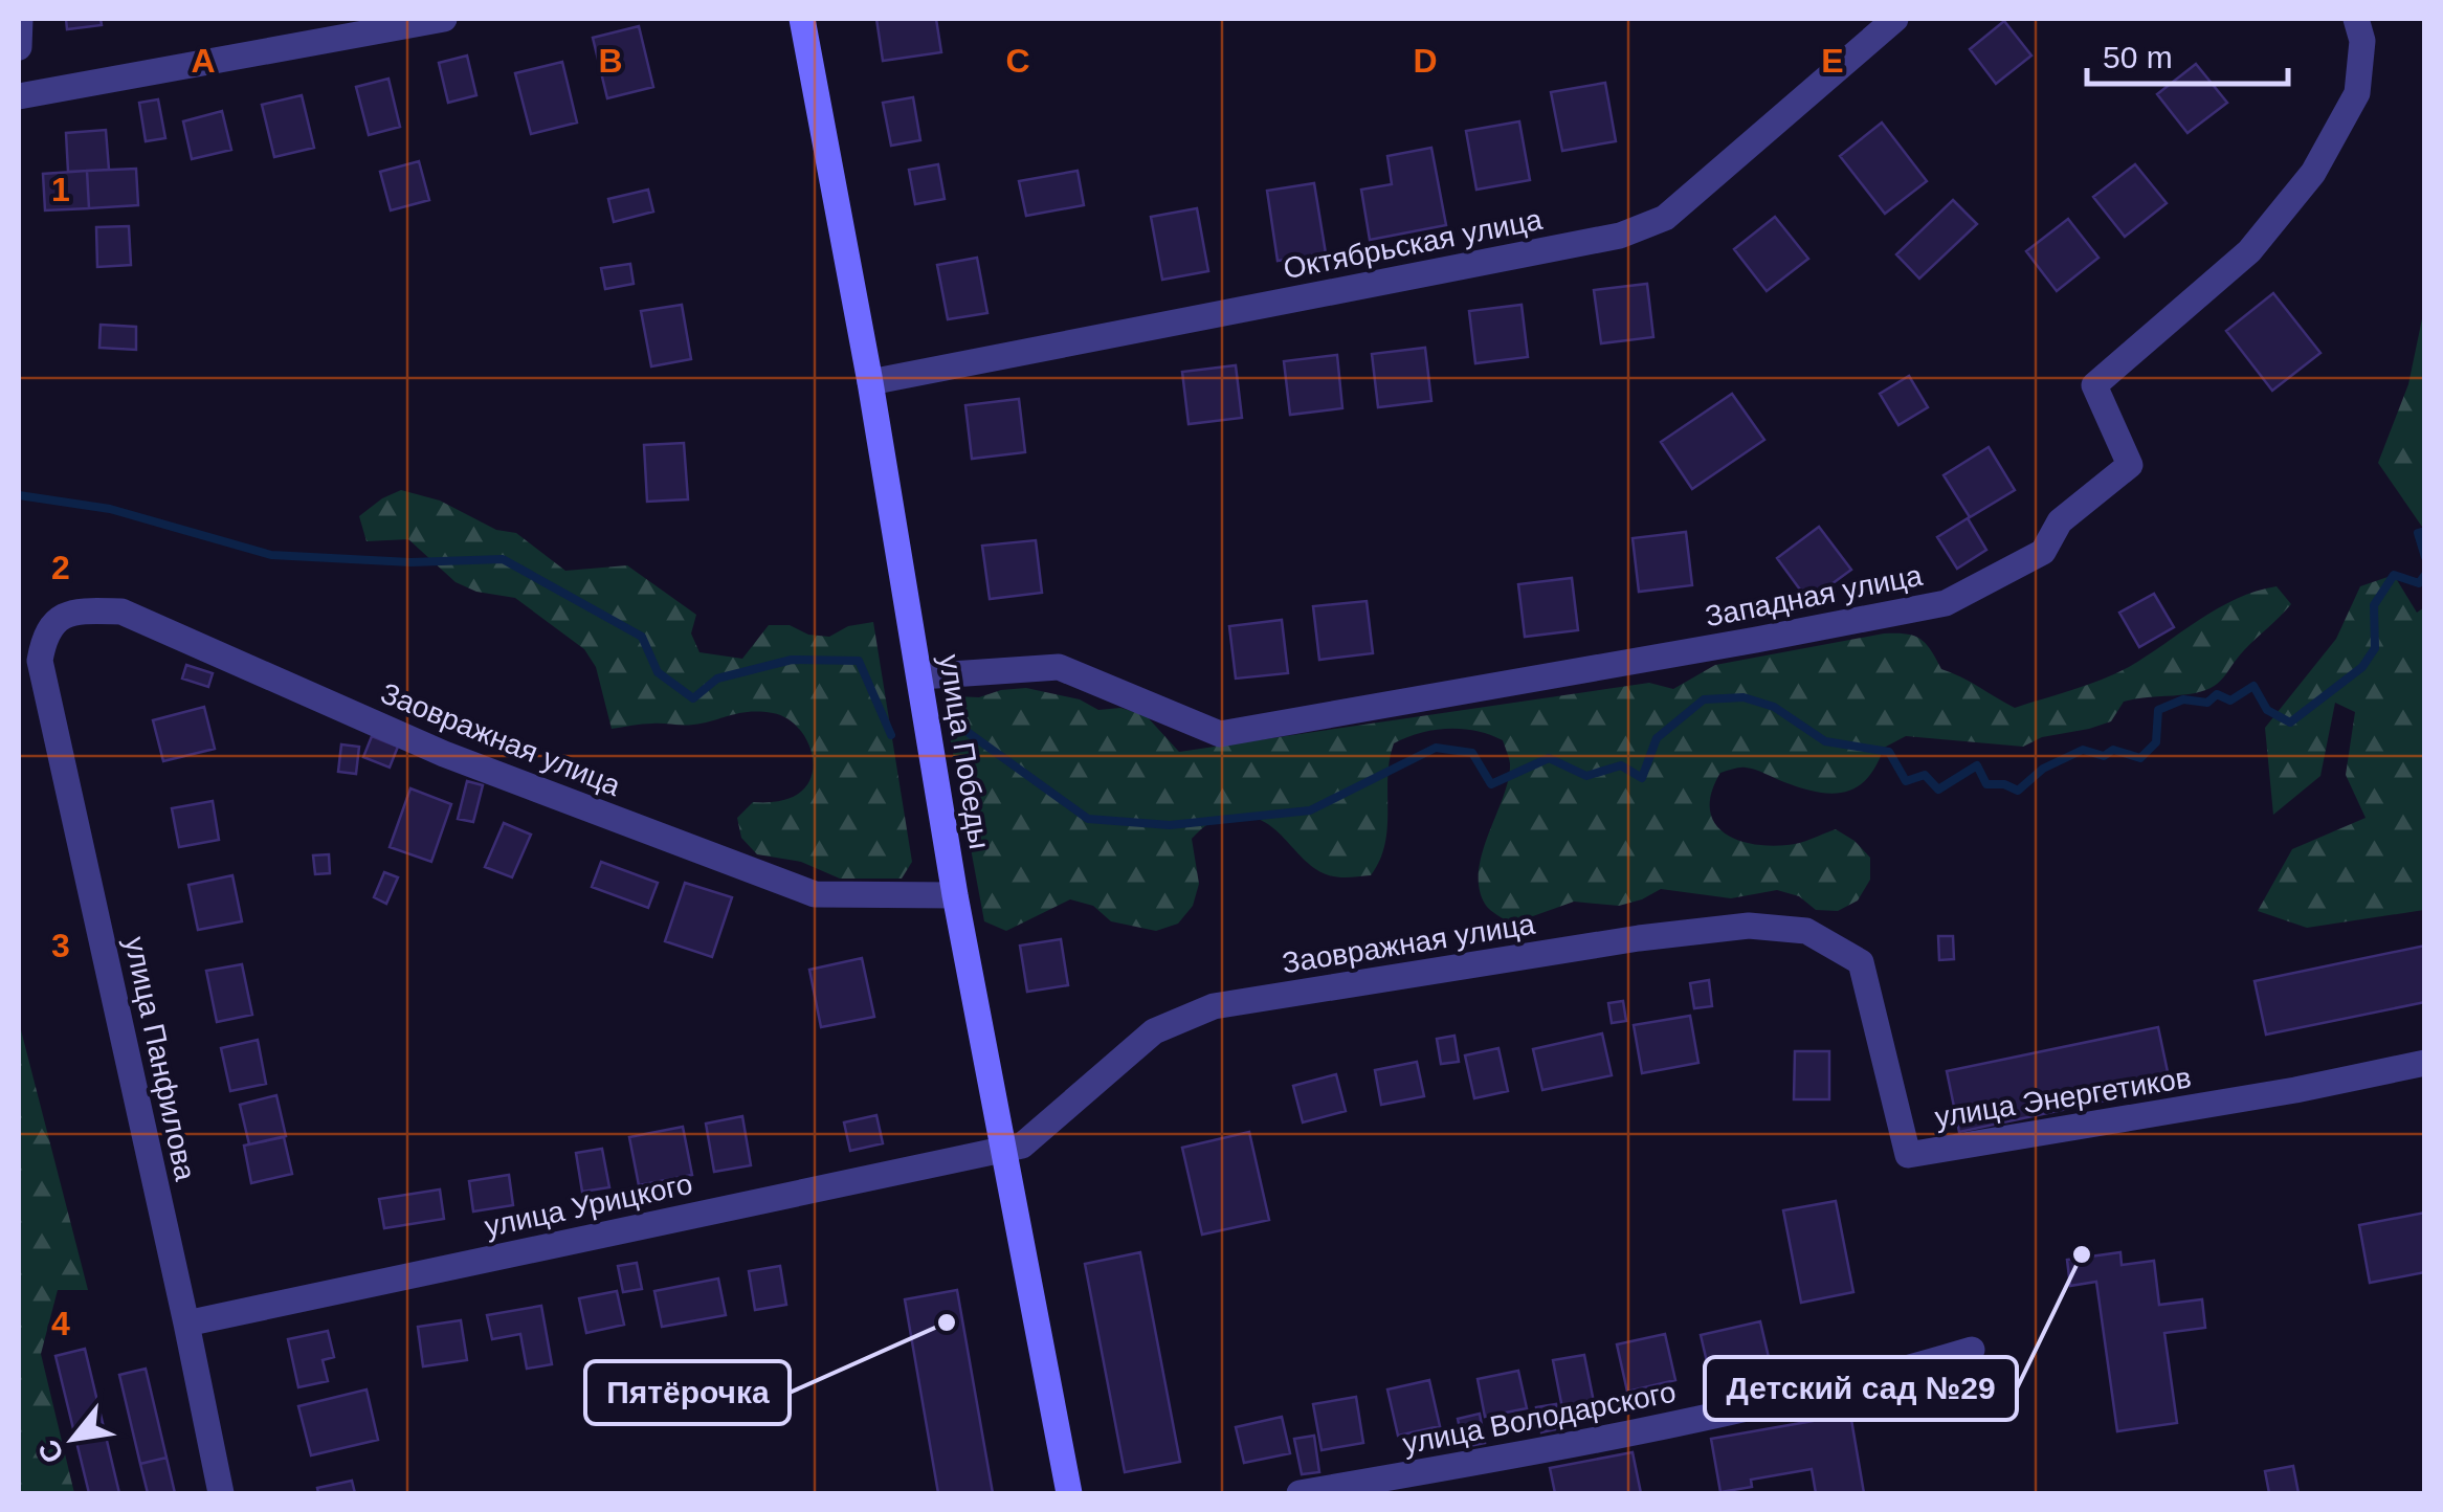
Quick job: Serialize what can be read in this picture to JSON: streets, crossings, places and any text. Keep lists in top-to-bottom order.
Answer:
{
  "streets": {
    "street": [
      "Октябрьская улица",
      "Западная улица",
      "Заовражная улица",
      "улица Победы",
      "улица Панфилова",
      "улица Энергетиков",
      "улица Урицкого",
      "улица Володарского"
    ]
  },
  "crossings": [
    ["Октябрьская улица", "улица Победы"],
    ["Западная улица", "улица Победы"],
    ["Заовражная улица", "улица Победы"],
    ["Заовражная улица", "улица Панфилова"],
    ["Заовражная улица", "улица Энергетиков"],
    ["Заовражная улица", "улица Урицкого"],
    ["улица Победы", "улица Урицкого"],
    ["улица Панфилова", "улица Урицкого"]
  ],
  "places": ["Детский сад №29", "Пятёрочка"],
  "scale_bar": "50 m",
  "north": "bottom left",
  "grid": {
    "columns": [
      "A",
      "B",
      "C",
      "D",
      "E"
    ],
    "rows": [
      "1",
      "2",
      "3",
      "4"
    ]
  }
}
